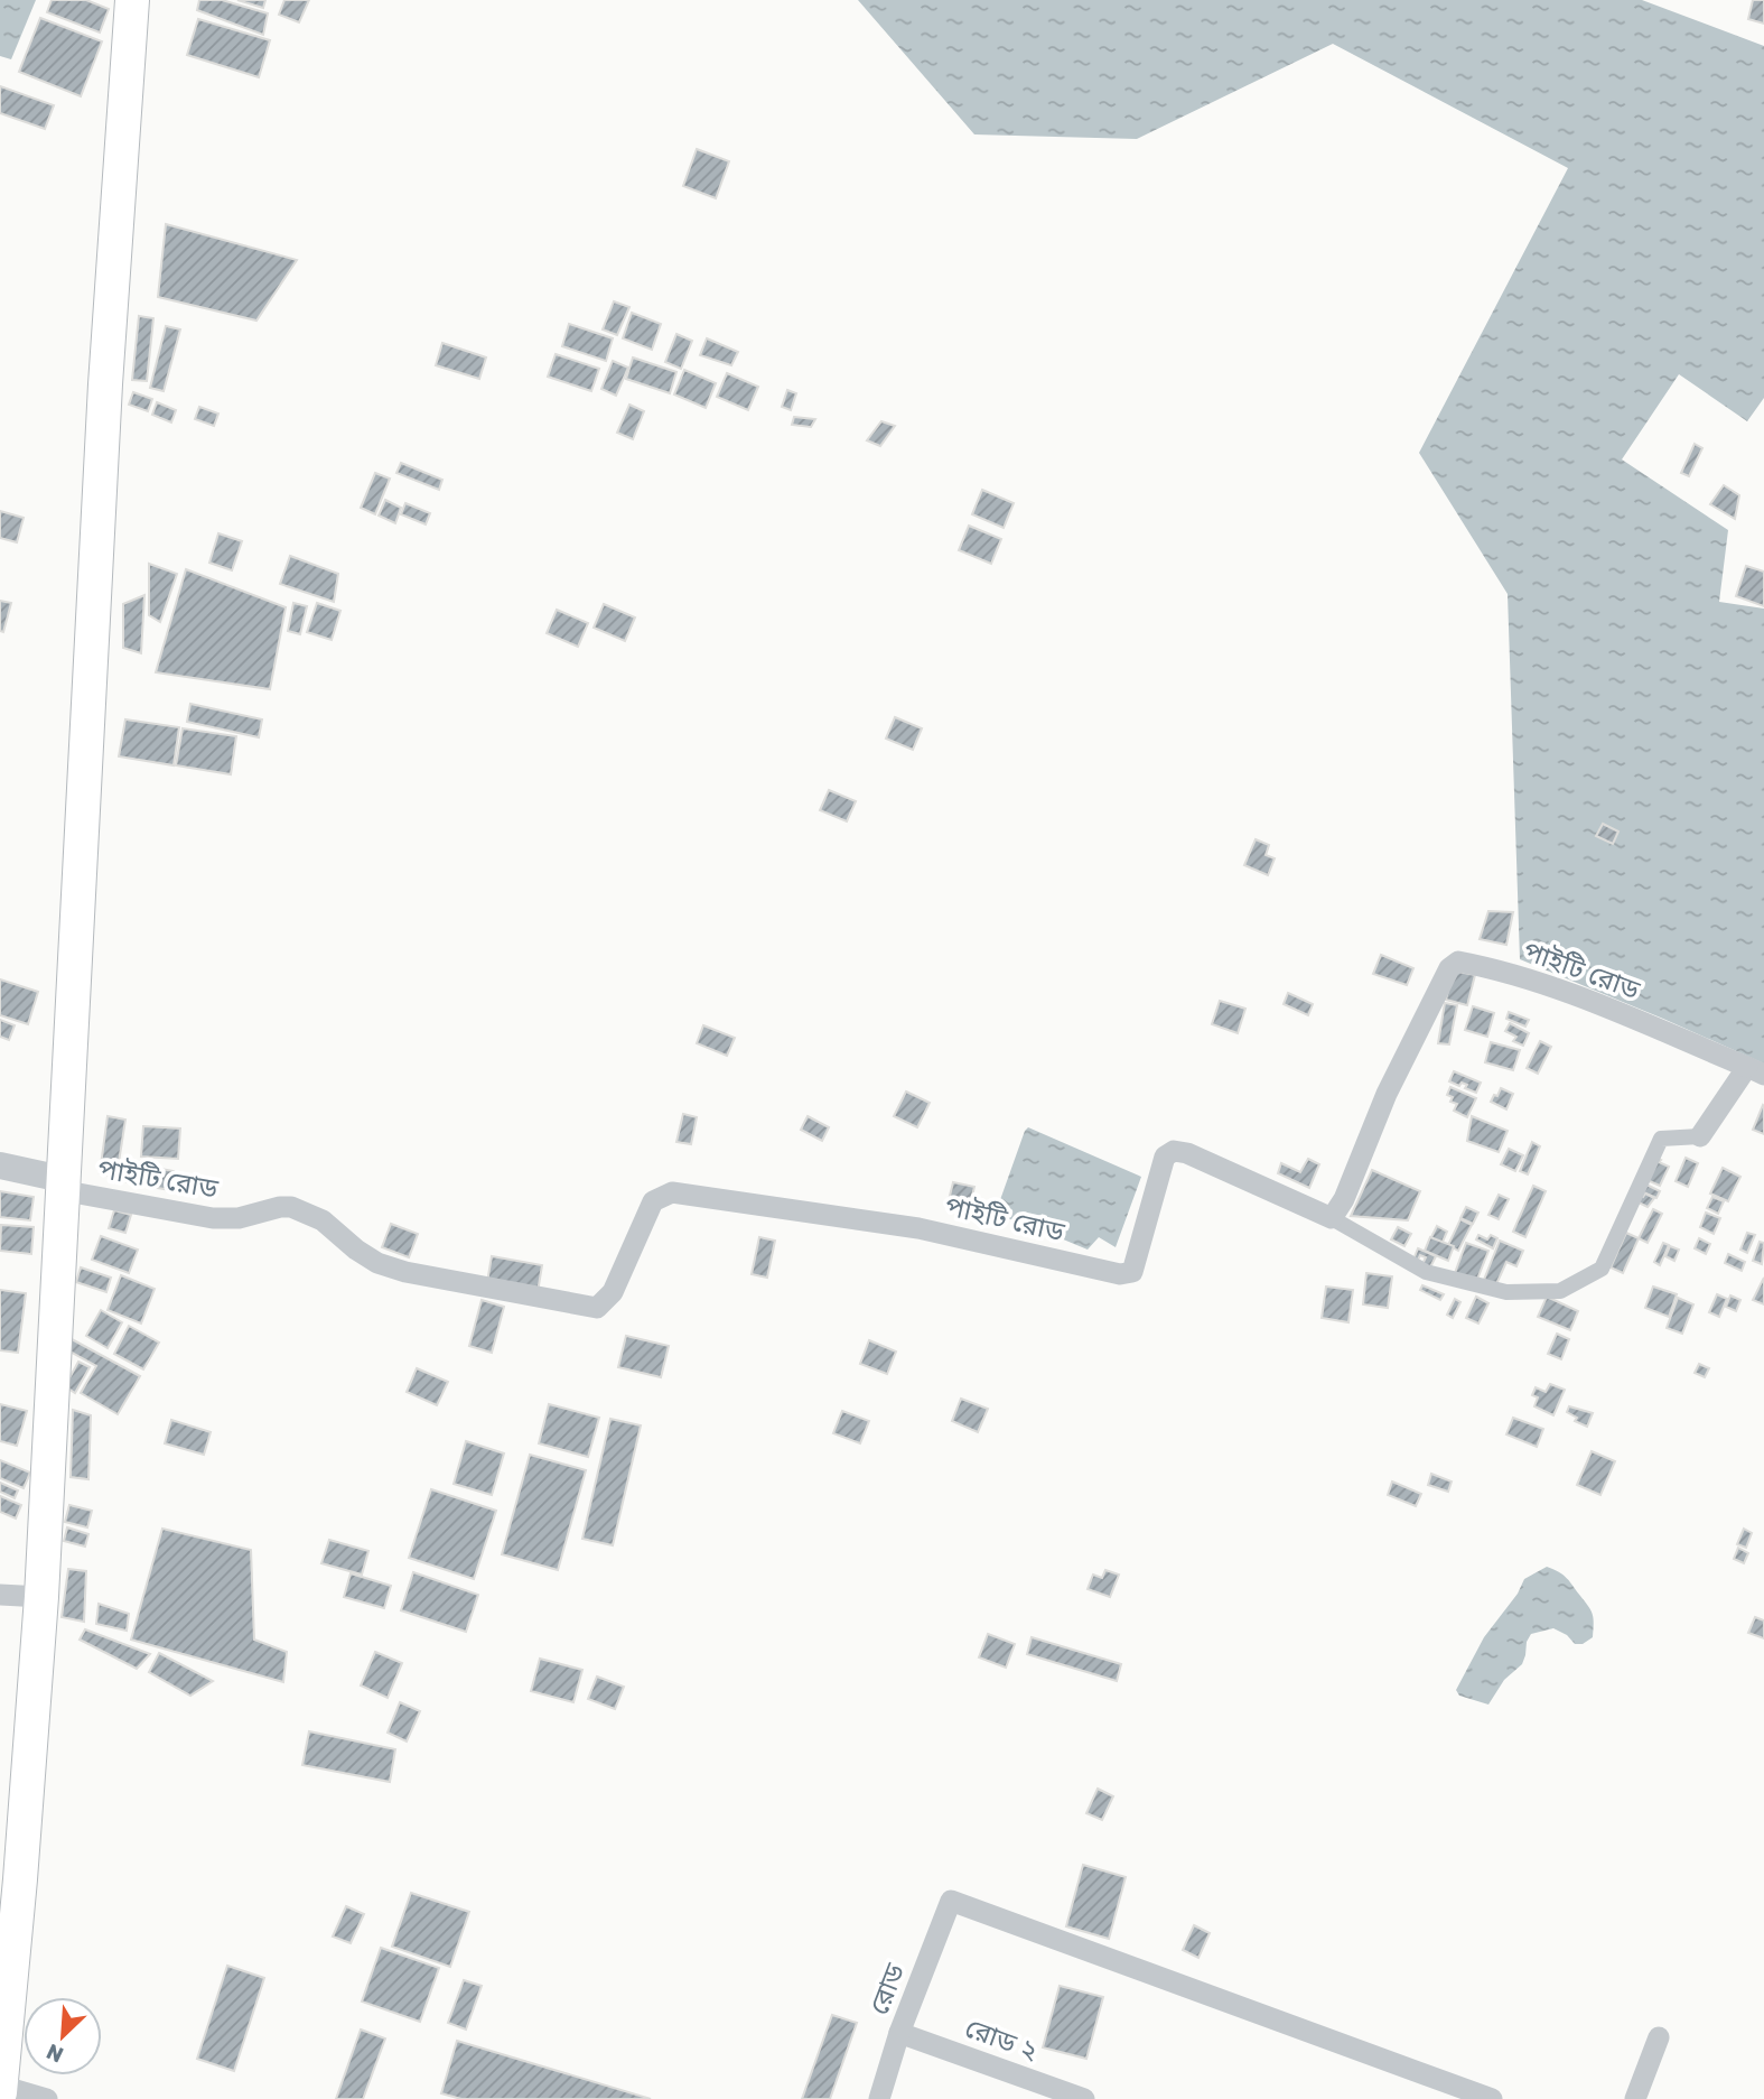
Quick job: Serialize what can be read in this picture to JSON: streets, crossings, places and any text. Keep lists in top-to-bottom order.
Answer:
{
  "streets": {
    "street": ["পাইটি রোড", "রোড", "রোড ২"]
  },
  "crossings": [
    ["রোড", "রোড ২"]
  ],
  "north": "bottom left"
}
